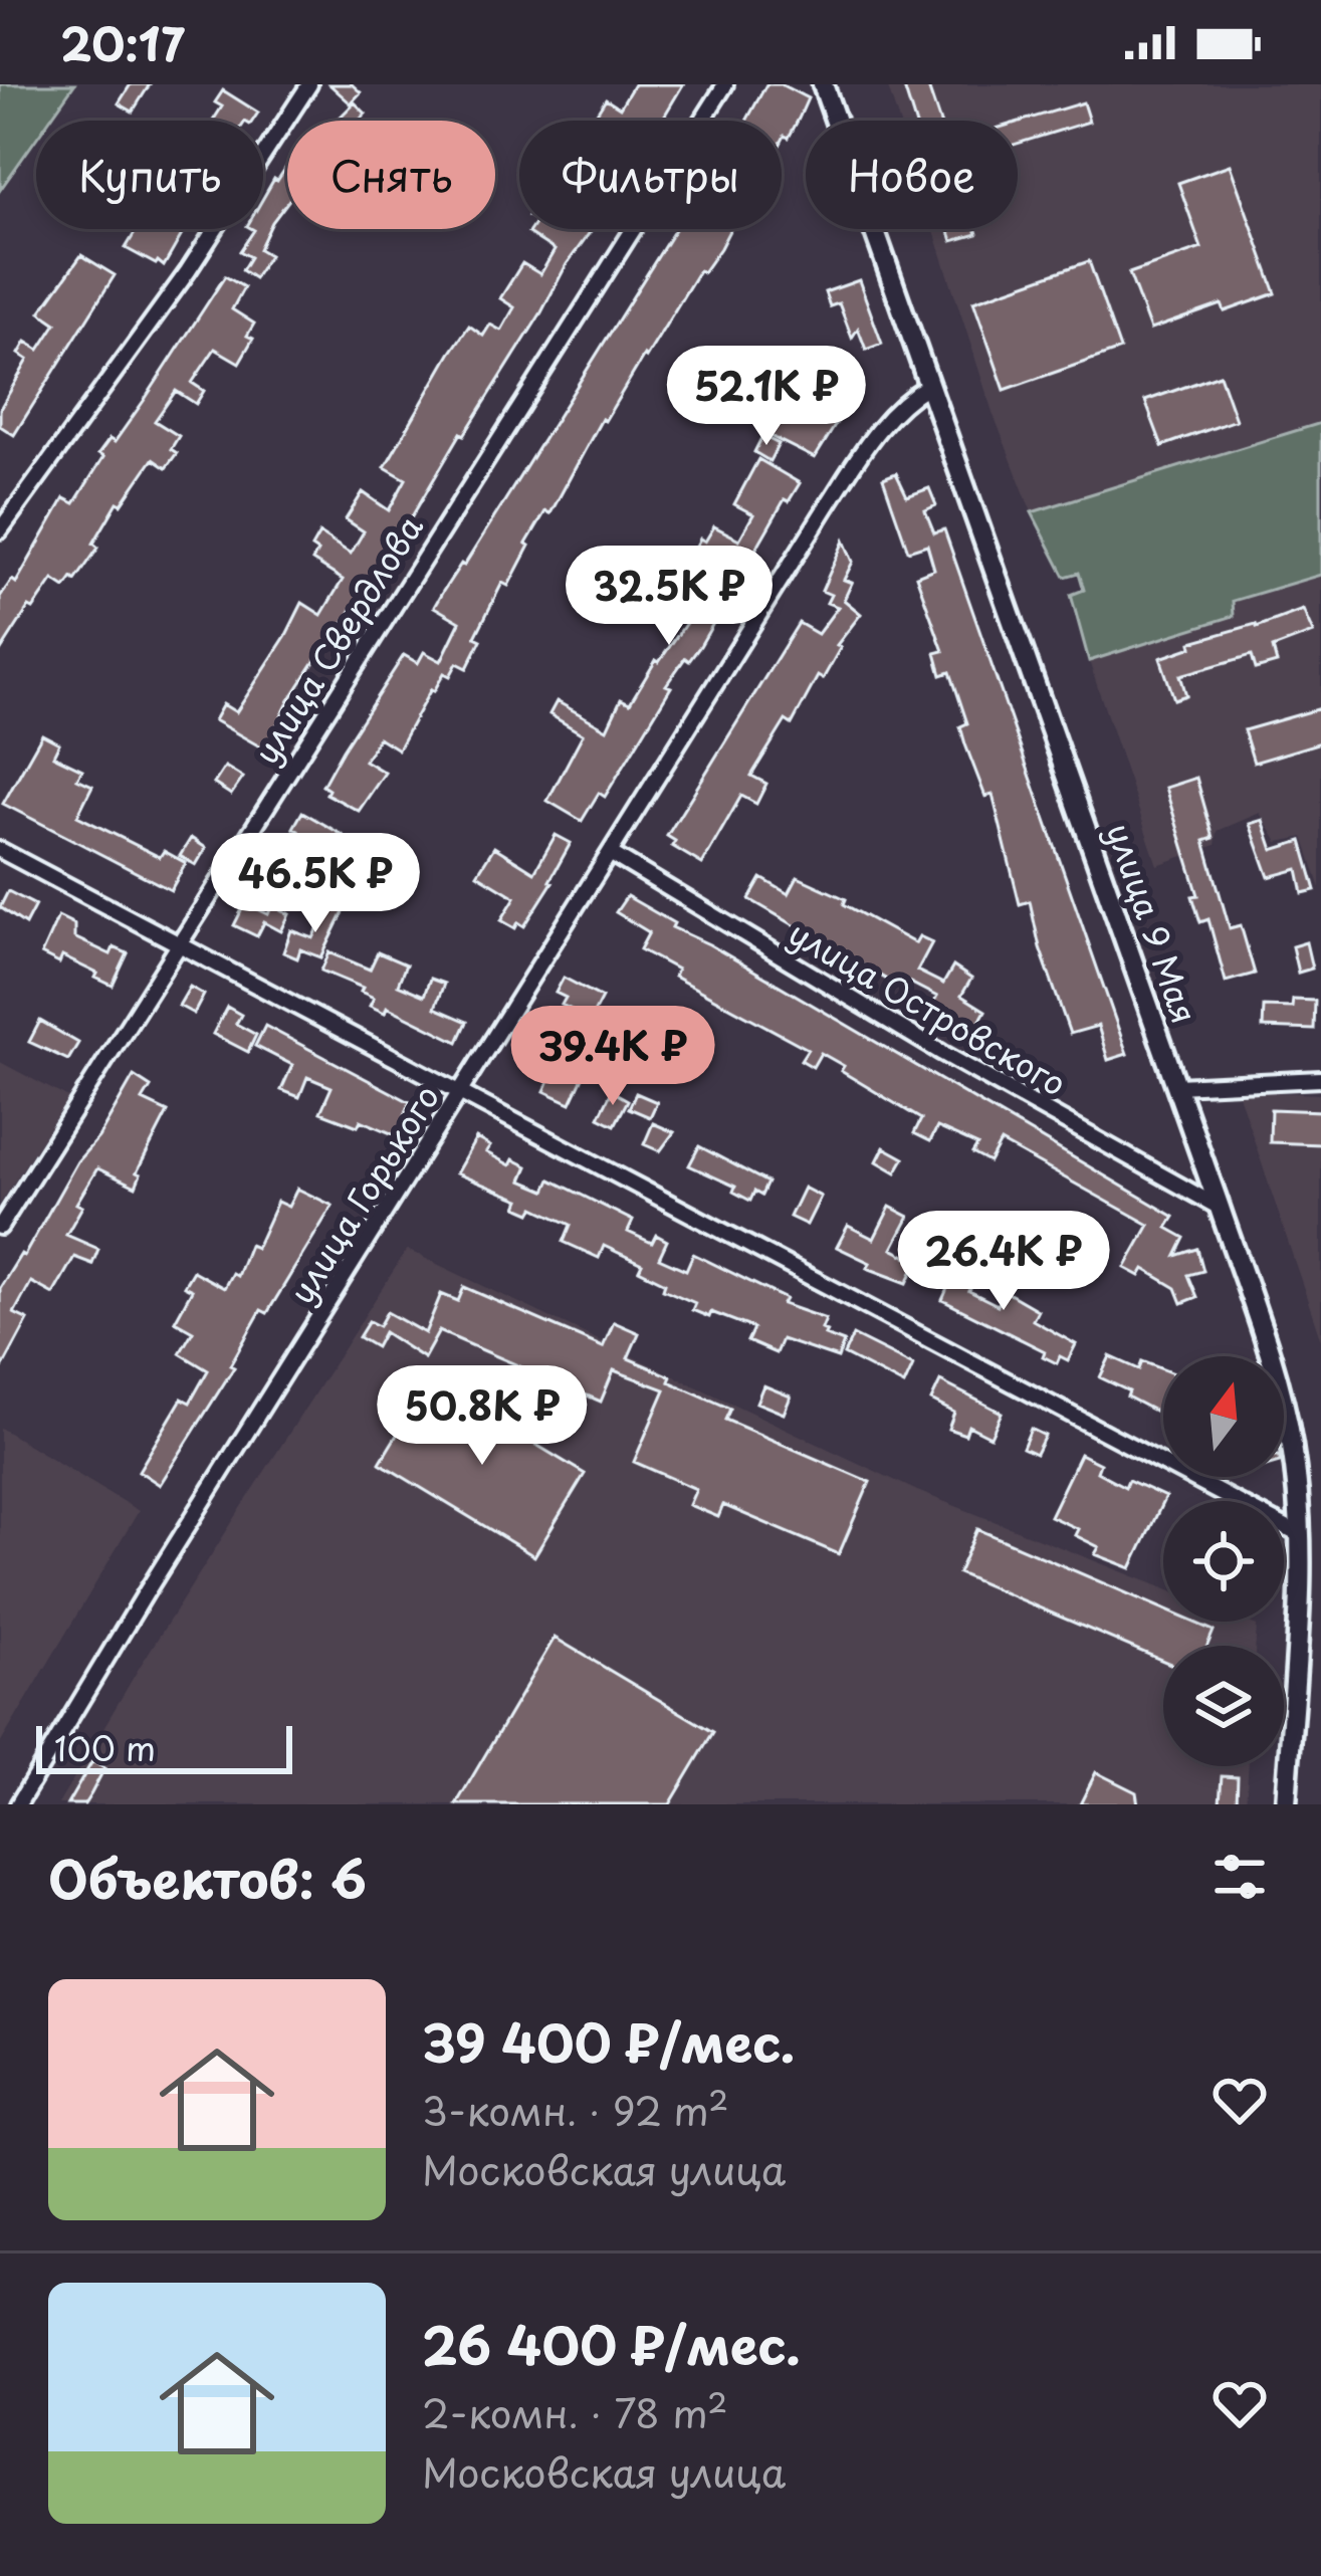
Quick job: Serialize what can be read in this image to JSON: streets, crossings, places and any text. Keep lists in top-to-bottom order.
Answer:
{
  "streets": {
    "street": [
      "улица Свердлова",
      "улица 9 Мая",
      "улица Островского",
      "улица Горького"
    ]
  },
  "crossings": [
    ["улица 9 Мая", "улица Островского"],
    ["улица 9 Мая", "улица Горького"],
    ["улица Островского", "улица Горького"]
  ],
  "scale_bar": "100 m",
  "north": "top",
  "page": {
    "status": "20:17",
    "chip": [
      "Купить",
      "Снять",
      "Фильтры",
      "Новое"
    ],
    "price": [
      "52.1K ₽",
      "32.5K ₽",
      "46.5K ₽",
      "39.4K ₽",
      "26.4K ₽",
      "50.8K ₽"
    ],
    "scale": "100 m",
    "heading": "Объектов: 6",
    "list": [
      {
        "name": "39 400 ₽/мес.",
        "note": "3-комн. · 92 m² · Московская улица"
      },
      {
        "name": "26 400 ₽/мес.",
        "note": "2-комн. · 78 m² · Московская улица"
      }
    ]
  }
}
